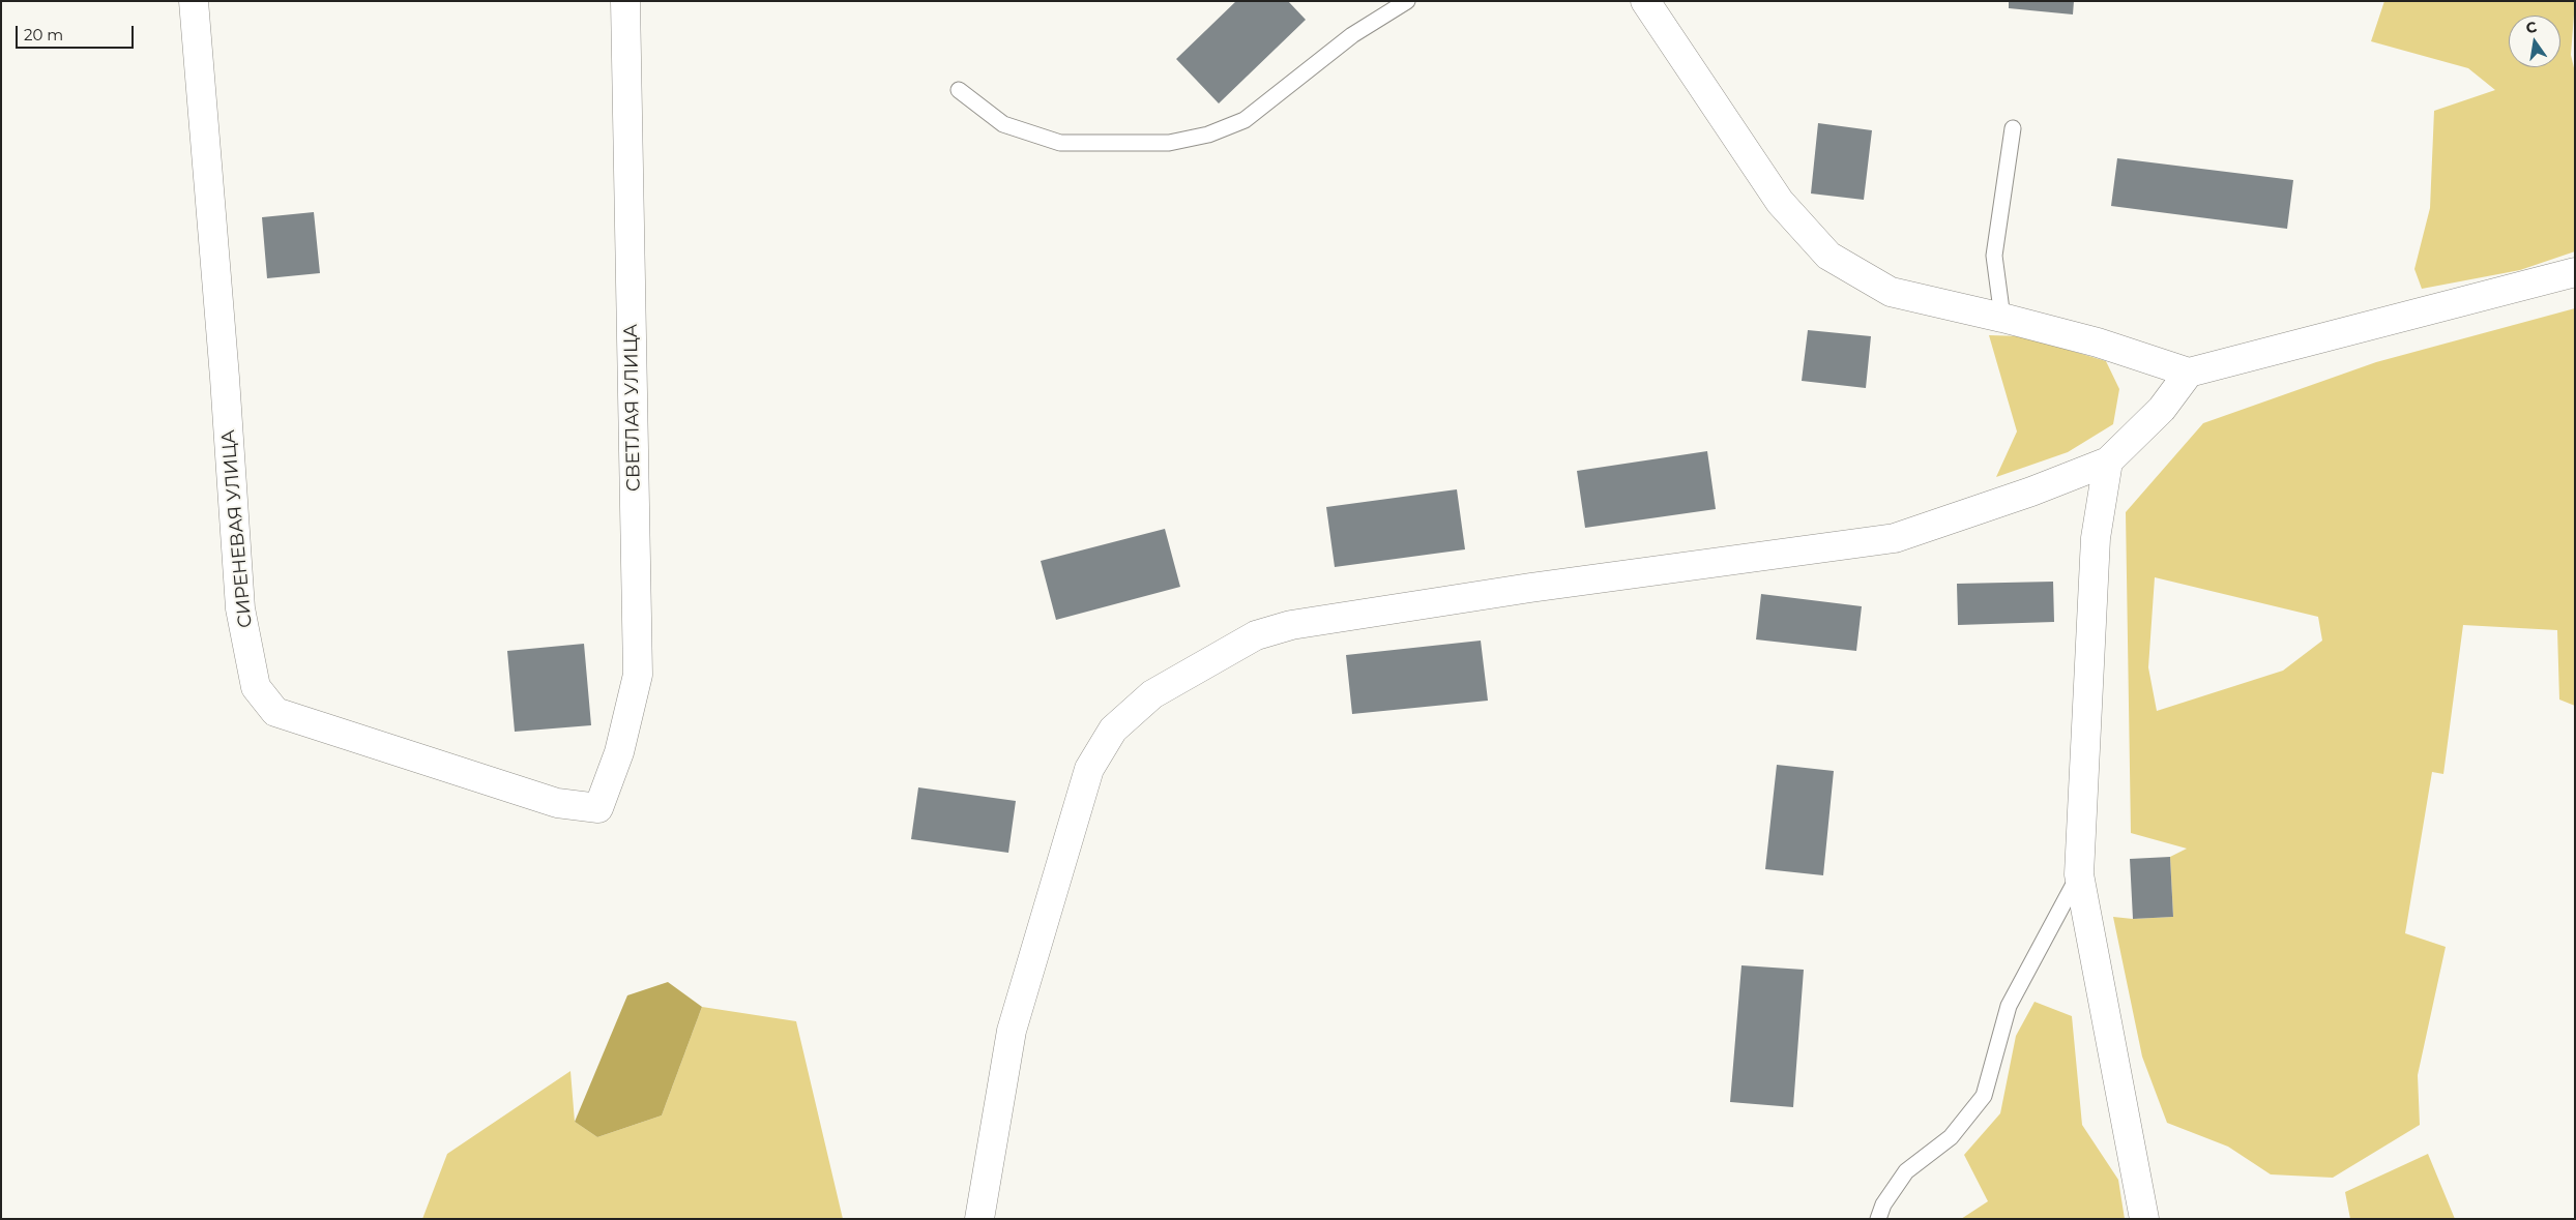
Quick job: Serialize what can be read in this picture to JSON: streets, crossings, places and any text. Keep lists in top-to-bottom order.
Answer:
{
  "streets": {
    "street": ["СВЕТЛАЯ УЛИЦА", "СИРЕНЕВАЯ УЛИЦА"]
  },
  "crossings": [
    ["СВЕТЛАЯ УЛИЦА", "СИРЕНЕВАЯ УЛИЦА"]
  ],
  "scale_bar": "20 m",
  "north": "top"
}
